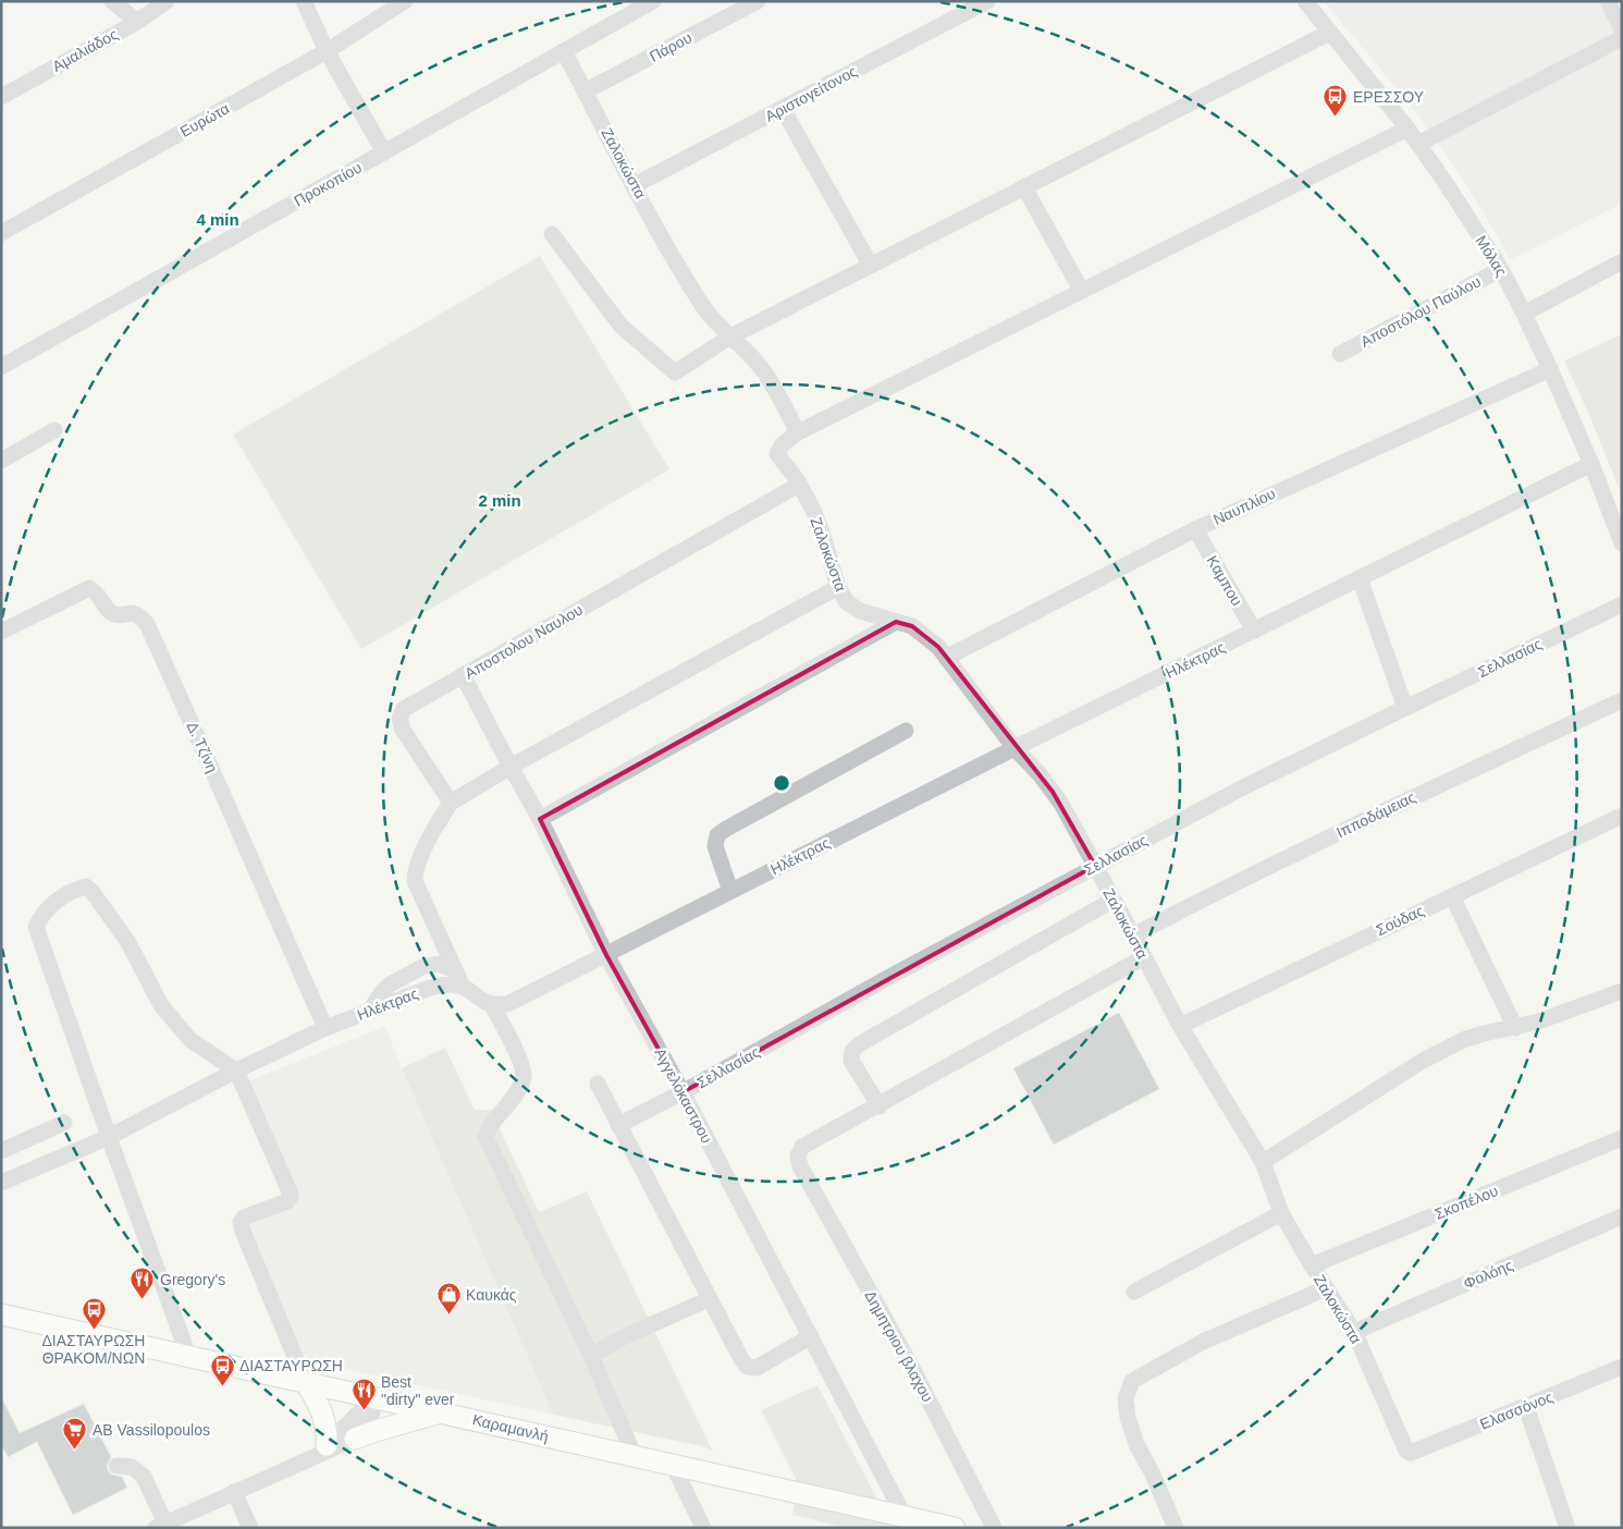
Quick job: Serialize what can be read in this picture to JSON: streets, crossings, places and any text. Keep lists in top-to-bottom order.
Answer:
{
  "streets": {
    "main road": ["Καραμανλή"],
    "street": [
      "Πάρου",
      "Αμαλιάδος",
      "Αριστογείτονος",
      "Ευρώτα",
      "Ζαλοκώστα",
      "Προκοπίου",
      "Μόλας",
      "Αποστόλου Παύλου",
      "Ναυπλίου",
      "Καμπου",
      "Αποστολου Ναυλου",
      "Σελλασίας",
      "Ηλέκτρας",
      "Δ. Τζίνη",
      "Ιπποδάμειας",
      "Σούδας",
      "Αγγελόκαστρου",
      "Σκοπέλου",
      "Φολόης",
      "Δημητριου βλαχου",
      "Ελασσόνος"
    ]
  },
  "crossings": [
    ["Πάρου", "Ζαλοκώστα"],
    ["Αριστογείτονος", "Ζαλοκώστα"],
    ["Ζαλοκώστα", "Προκοπίου"],
    ["Ζαλοκώστα", "Ναυπλίου"],
    ["Ζαλοκώστα", "Αποστολου Ναυλου"],
    ["Ζαλοκώστα", "Σελλασίας"],
    ["Ζαλοκώστα", "Ηλέκτρας"],
    ["Ζαλοκώστα", "Ιπποδάμειας"],
    ["Ζαλοκώστα", "Σούδας"],
    ["Ζαλοκώστα", "Σκοπέλου"],
    ["Ζαλοκώστα", "Φολόης"],
    ["Ζαλοκώστα", "Ελασσόνος"],
    ["Μόλας", "Αποστόλου Παύλου"],
    ["Μόλας", "Ναυπλίου"],
    ["Μόλας", "Ηλέκτρας"],
    ["Ναυπλίου", "Καμπου"],
    ["Καμπου", "Ηλέκτρας"],
    ["Αποστολου Ναυλου", "Αγγελόκαστρου"],
    ["Σελλασίας", "Αγγελόκαστρου"],
    ["Ηλέκτρας", "Δ. Τζίνη"],
    ["Ηλέκτρας", "Αγγελόκαστρου"],
    ["Αγγελόκαστρου", "Καραμανλή"]
  ],
  "places": {
    "bus stop": ["ΕΡΕΣΣΟΥ", "ΔΙΑΣΤΑΥΡΩΣΗ ΘΡΑΚΟΜ/ΝΩΝ", "ΔΙΑΣΤΑΥΡΩΣΗ"],
    "restaurant": ["Gregory's", "Best \"dirty\" ever"],
    "shop": ["Καυκάς"],
    "supermarket": ["AB Vassilopoulos"]
  },
  "rings": ["4 min", "2 min"]
}
